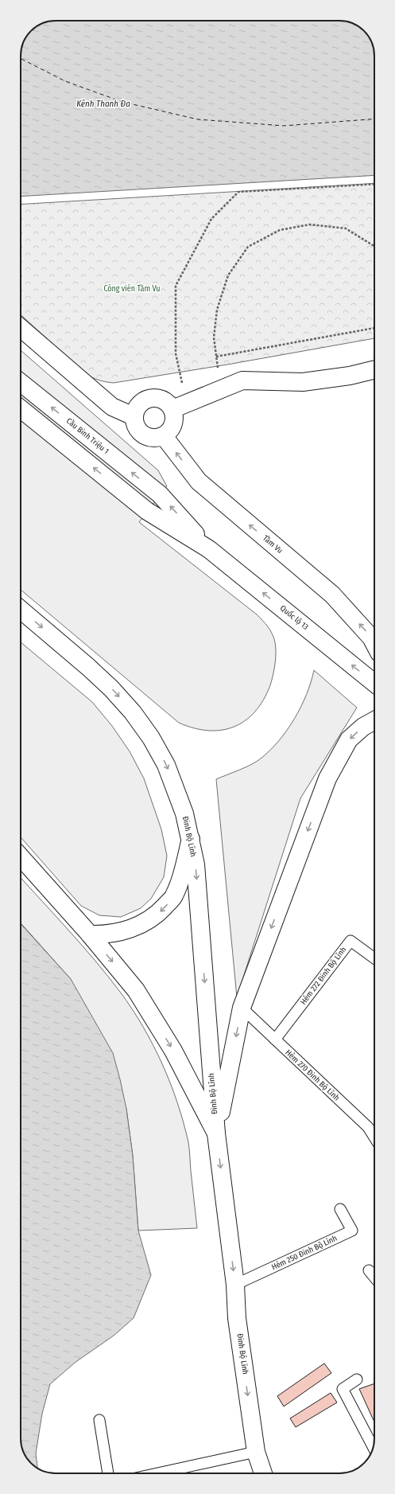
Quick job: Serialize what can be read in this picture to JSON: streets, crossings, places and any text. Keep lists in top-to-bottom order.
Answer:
{
  "streets": {
    "main road": [
      "Cầu Bình Triệu 1",
      "Tầm Vu",
      "Quốc lộ 13",
      "Đinh Bộ Lĩnh"
    ],
    "lane": ["Hẻm 272 Đinh Bộ Lĩnh", "Hẻm 270 Đinh Bộ Lĩnh", "Hẻm 250 Đinh Bộ Lĩnh"]
  },
  "crossings": [
    ["Cầu Bình Triệu 1", "Quốc lộ 13"],
    ["Đinh Bộ Lĩnh", "Hẻm 270 Đinh Bộ Lĩnh"],
    ["Đinh Bộ Lĩnh", "Hẻm 250 Đinh Bộ Lĩnh"],
    ["Hẻm 272 Đinh Bộ Lĩnh", "Hẻm 270 Đinh Bộ Lĩnh"]
  ],
  "one_way": ["Tầm Vu", "Quốc lộ 13", "Đinh Bộ Lĩnh"],
  "water": ["Kênh Thanh Đa"],
  "parks": ["Công viên Tầm Vu"]
}
